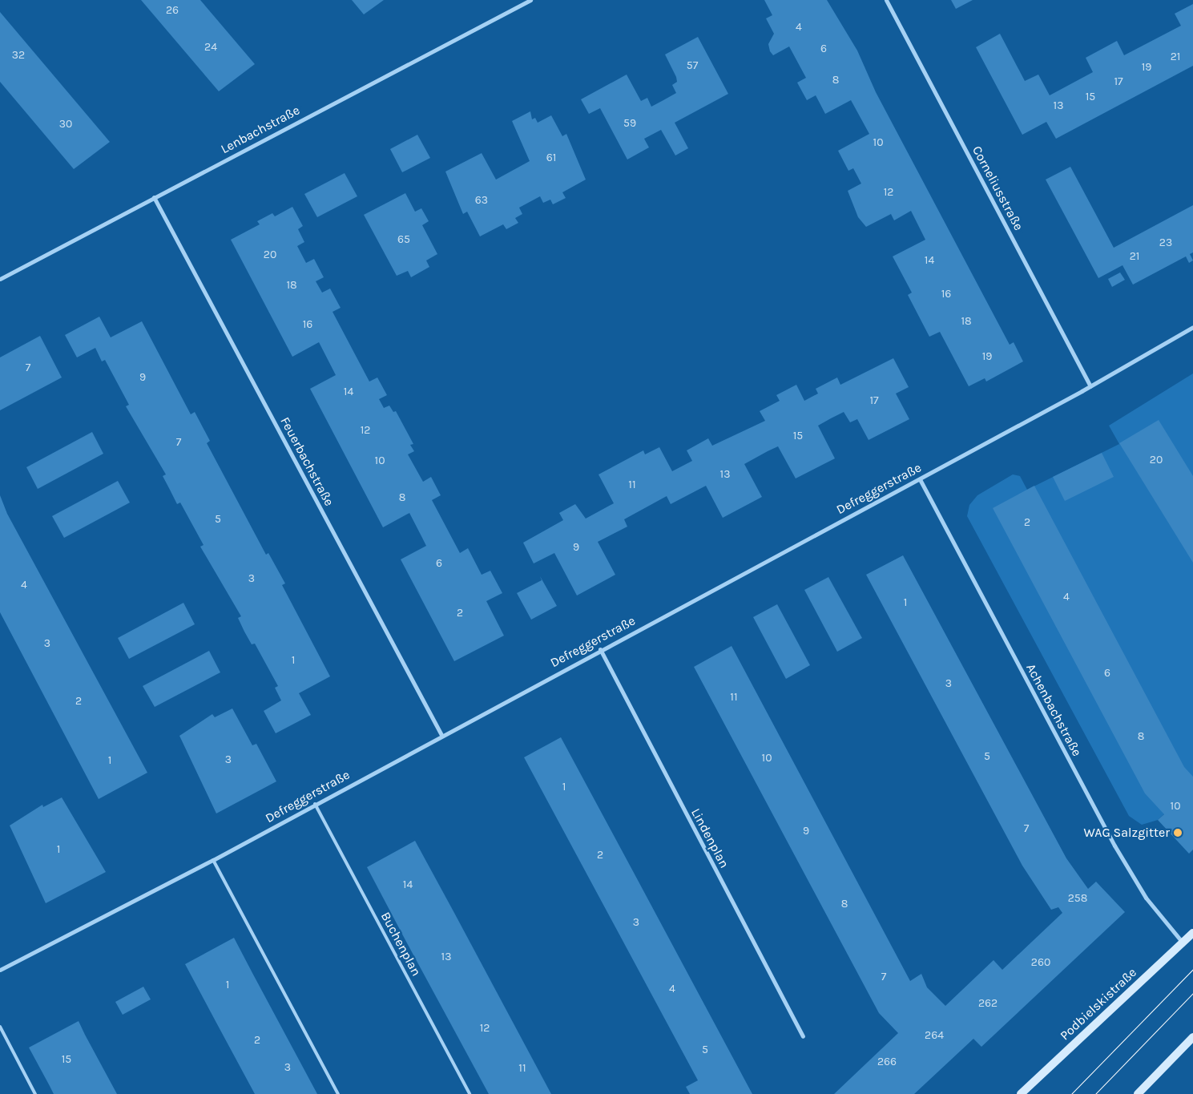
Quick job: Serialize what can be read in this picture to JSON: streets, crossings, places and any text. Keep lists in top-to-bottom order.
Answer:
{
  "streets": {
    "main road": ["Podbielskistraße"],
    "street": [
      "Lenbachstraße",
      "Corneliusstraße",
      "Feuerbachstraße",
      "Defreggerstraße",
      "Achenbachstraße",
      "Lindenplan"
    ],
    "lane": ["Buchenplan"]
  },
  "crossings": [
    ["Lenbachstraße", "Feuerbachstraße"],
    ["Corneliusstraße", "Defreggerstraße"],
    ["Feuerbachstraße", "Defreggerstraße"],
    ["Defreggerstraße", "Achenbachstraße"],
    ["Defreggerstraße", "Lindenplan"],
    ["Defreggerstraße", "Buchenplan"],
    ["Achenbachstraße", "Podbielskistraße"]
  ],
  "places": ["WAG Salzgitter"],
  "house_numbers": [
    "26",
    "4",
    "24",
    "6",
    "32",
    "21",
    "57",
    "19",
    "8",
    "17",
    "15",
    "13",
    "59",
    "30",
    "10",
    "61",
    "12",
    "63",
    "65",
    "23",
    "20",
    "21",
    "14",
    "18",
    "16",
    "18",
    "16",
    "19",
    "7",
    "9",
    "14",
    "17",
    "12",
    "15",
    "7",
    "20",
    "10",
    "13",
    "11",
    "8",
    "5",
    "2",
    "9",
    "6",
    "3",
    "4",
    "4",
    "1",
    "2",
    "3",
    "1",
    "6",
    "3",
    "11",
    "2",
    "8",
    "5",
    "10",
    "3",
    "1",
    "1",
    "10",
    "7",
    "9",
    "1",
    "2",
    "14",
    "258",
    "8",
    "3",
    "13",
    "260",
    "7",
    "1",
    "4",
    "262",
    "12",
    "264",
    "2",
    "5",
    "15",
    "266",
    "3",
    "11"
  ]
}
